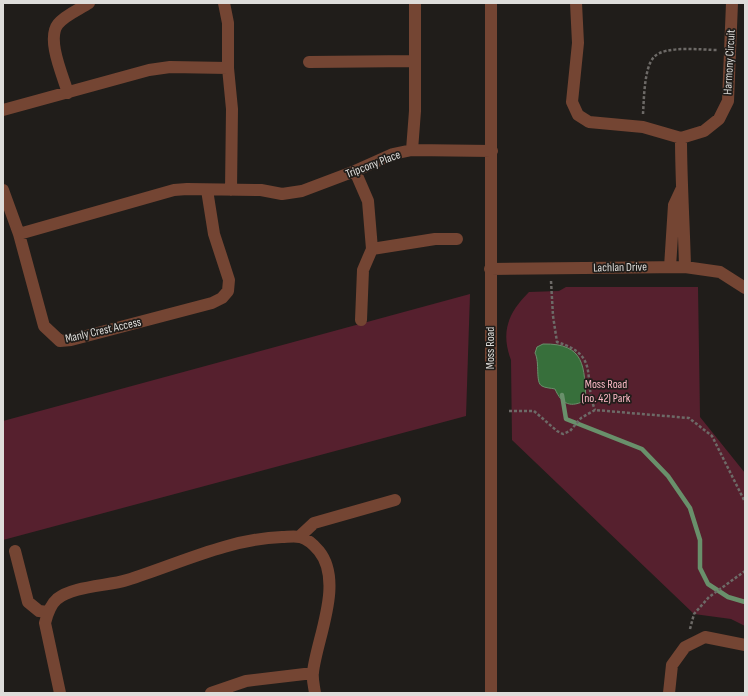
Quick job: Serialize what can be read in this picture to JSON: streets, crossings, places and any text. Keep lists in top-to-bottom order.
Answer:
{
  "streets": {
    "street": [
      "Harmony Circuit",
      "Tripcony Place",
      "Lachlan Drive",
      "Manly Crest Access",
      "Moss Road"
    ]
  },
  "crossings": [
    ["Tripcony Place", "Manly Crest Access"],
    ["Tripcony Place", "Moss Road"],
    ["Lachlan Drive", "Moss Road"]
  ],
  "parks": ["Moss Road (no. 42) Park"]
}
